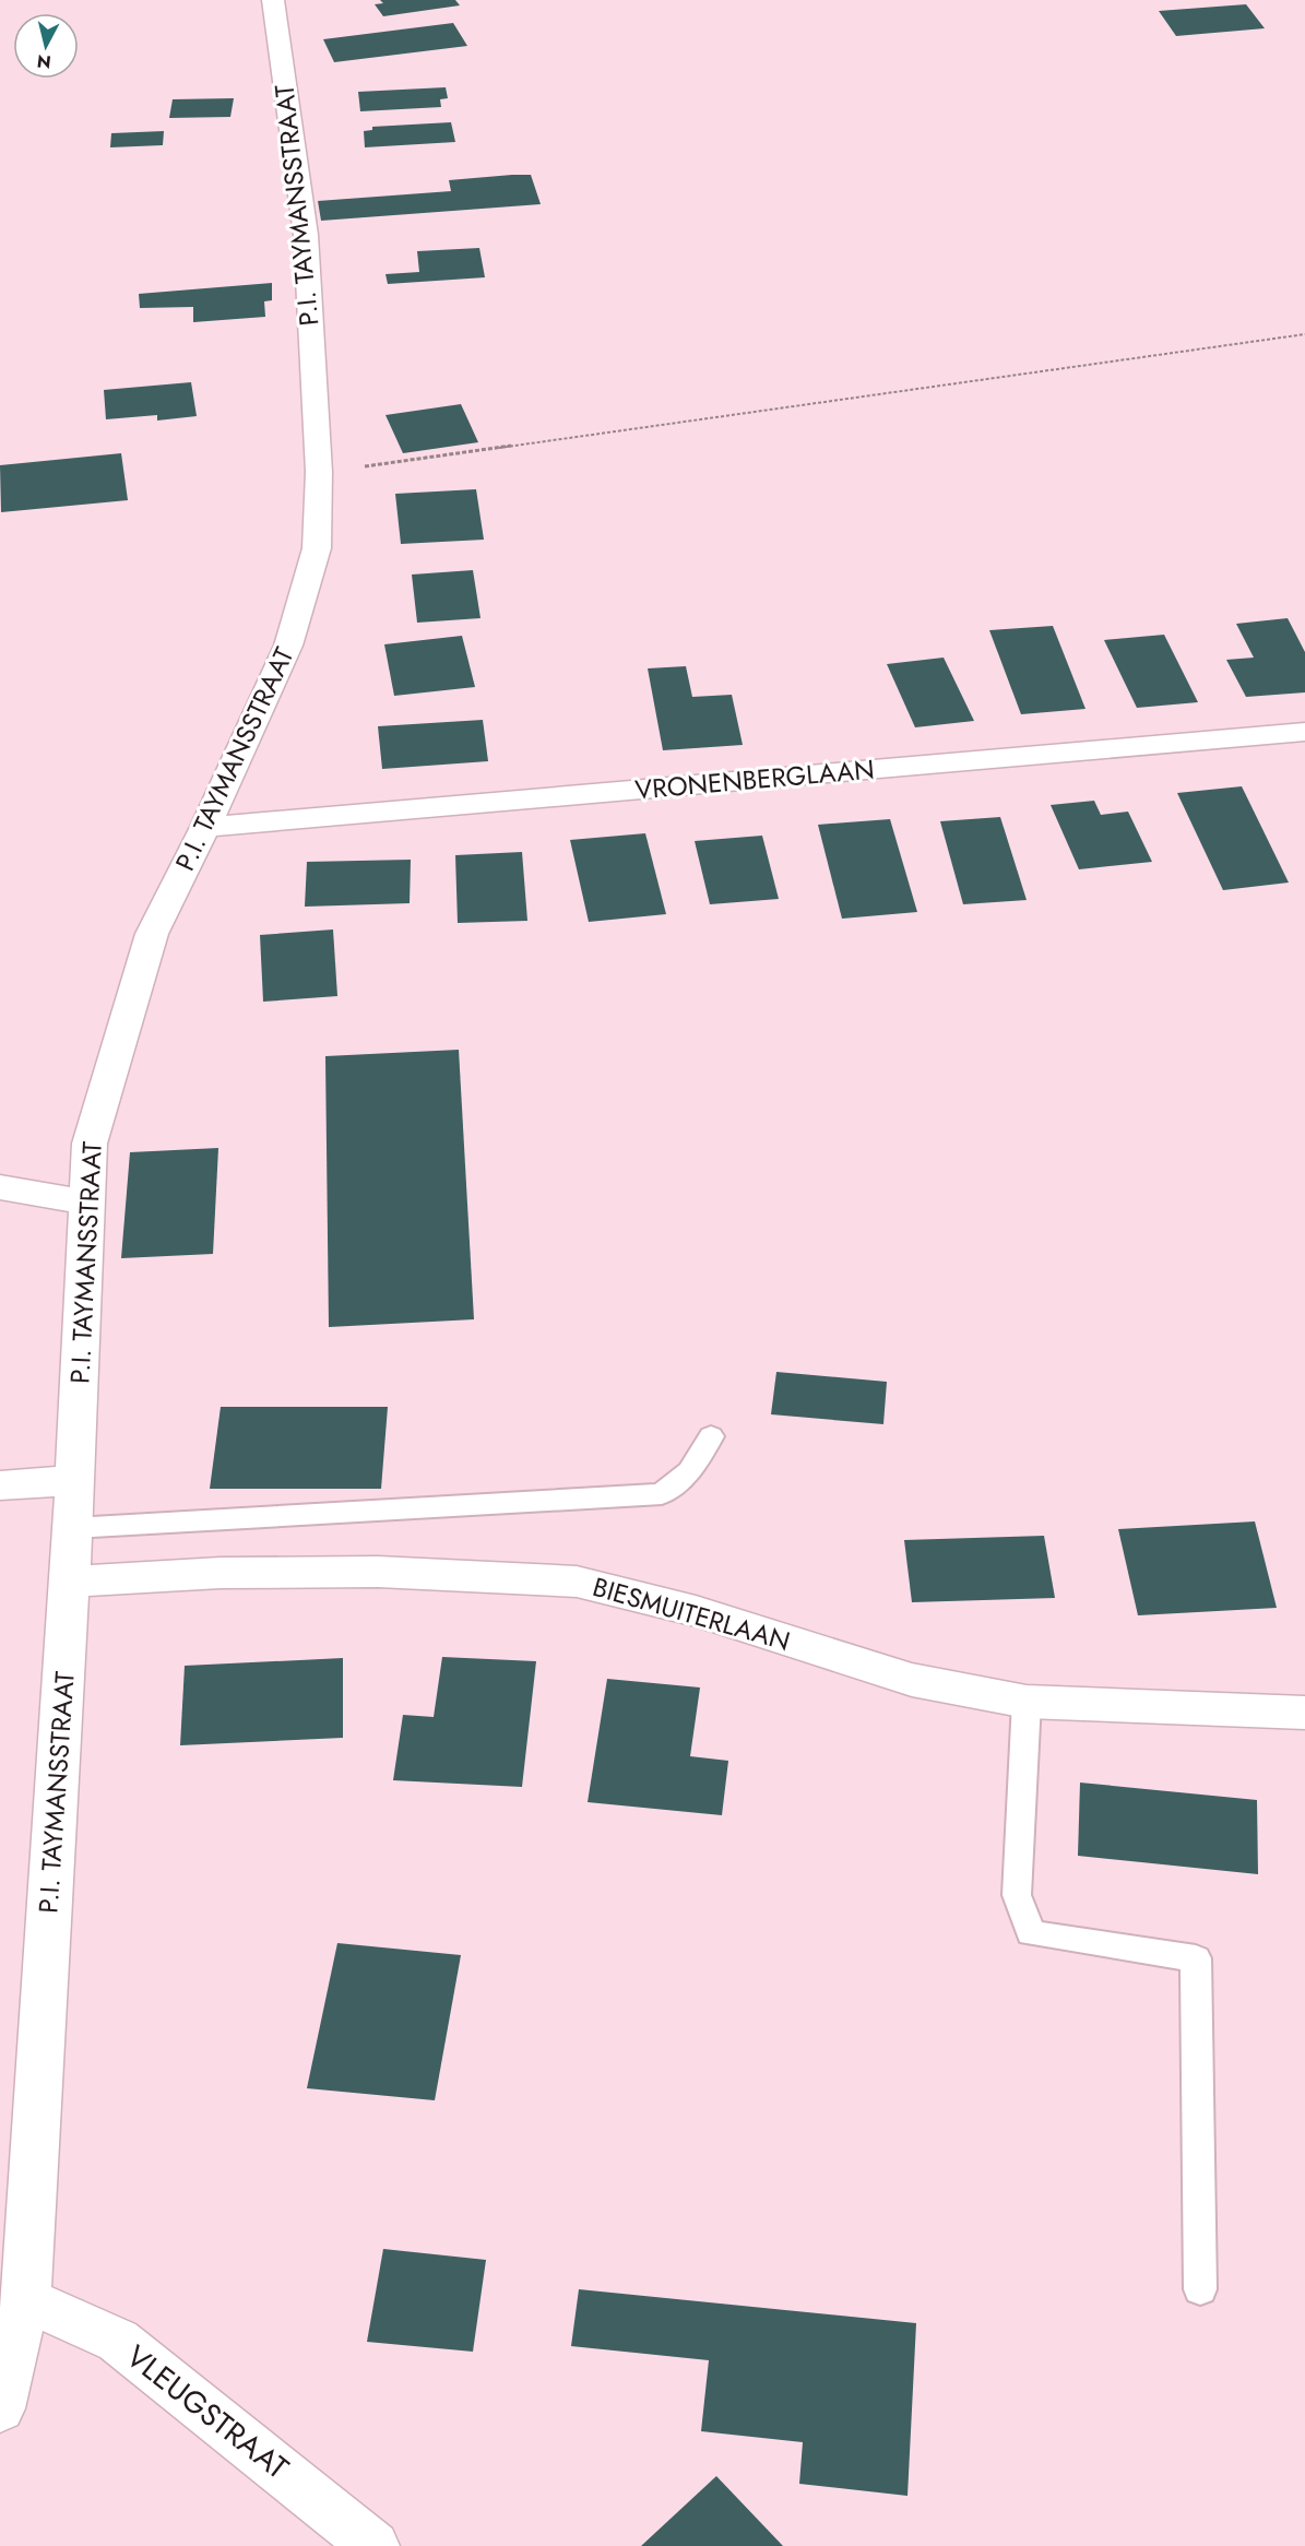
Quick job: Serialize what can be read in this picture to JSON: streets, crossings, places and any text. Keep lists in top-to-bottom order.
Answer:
{
  "streets": {
    "street": [
      "P.I. TAYMANSSTRAAT",
      "VRONENBERGLAAN",
      "BIESMUITERLAAN",
      "VLEUGSTRAAT"
    ]
  },
  "crossings": [
    ["P.I. TAYMANSSTRAAT", "VRONENBERGLAAN"],
    ["P.I. TAYMANSSTRAAT", "BIESMUITERLAAN"],
    ["P.I. TAYMANSSTRAAT", "VLEUGSTRAAT"]
  ],
  "north": "bottom"
}
